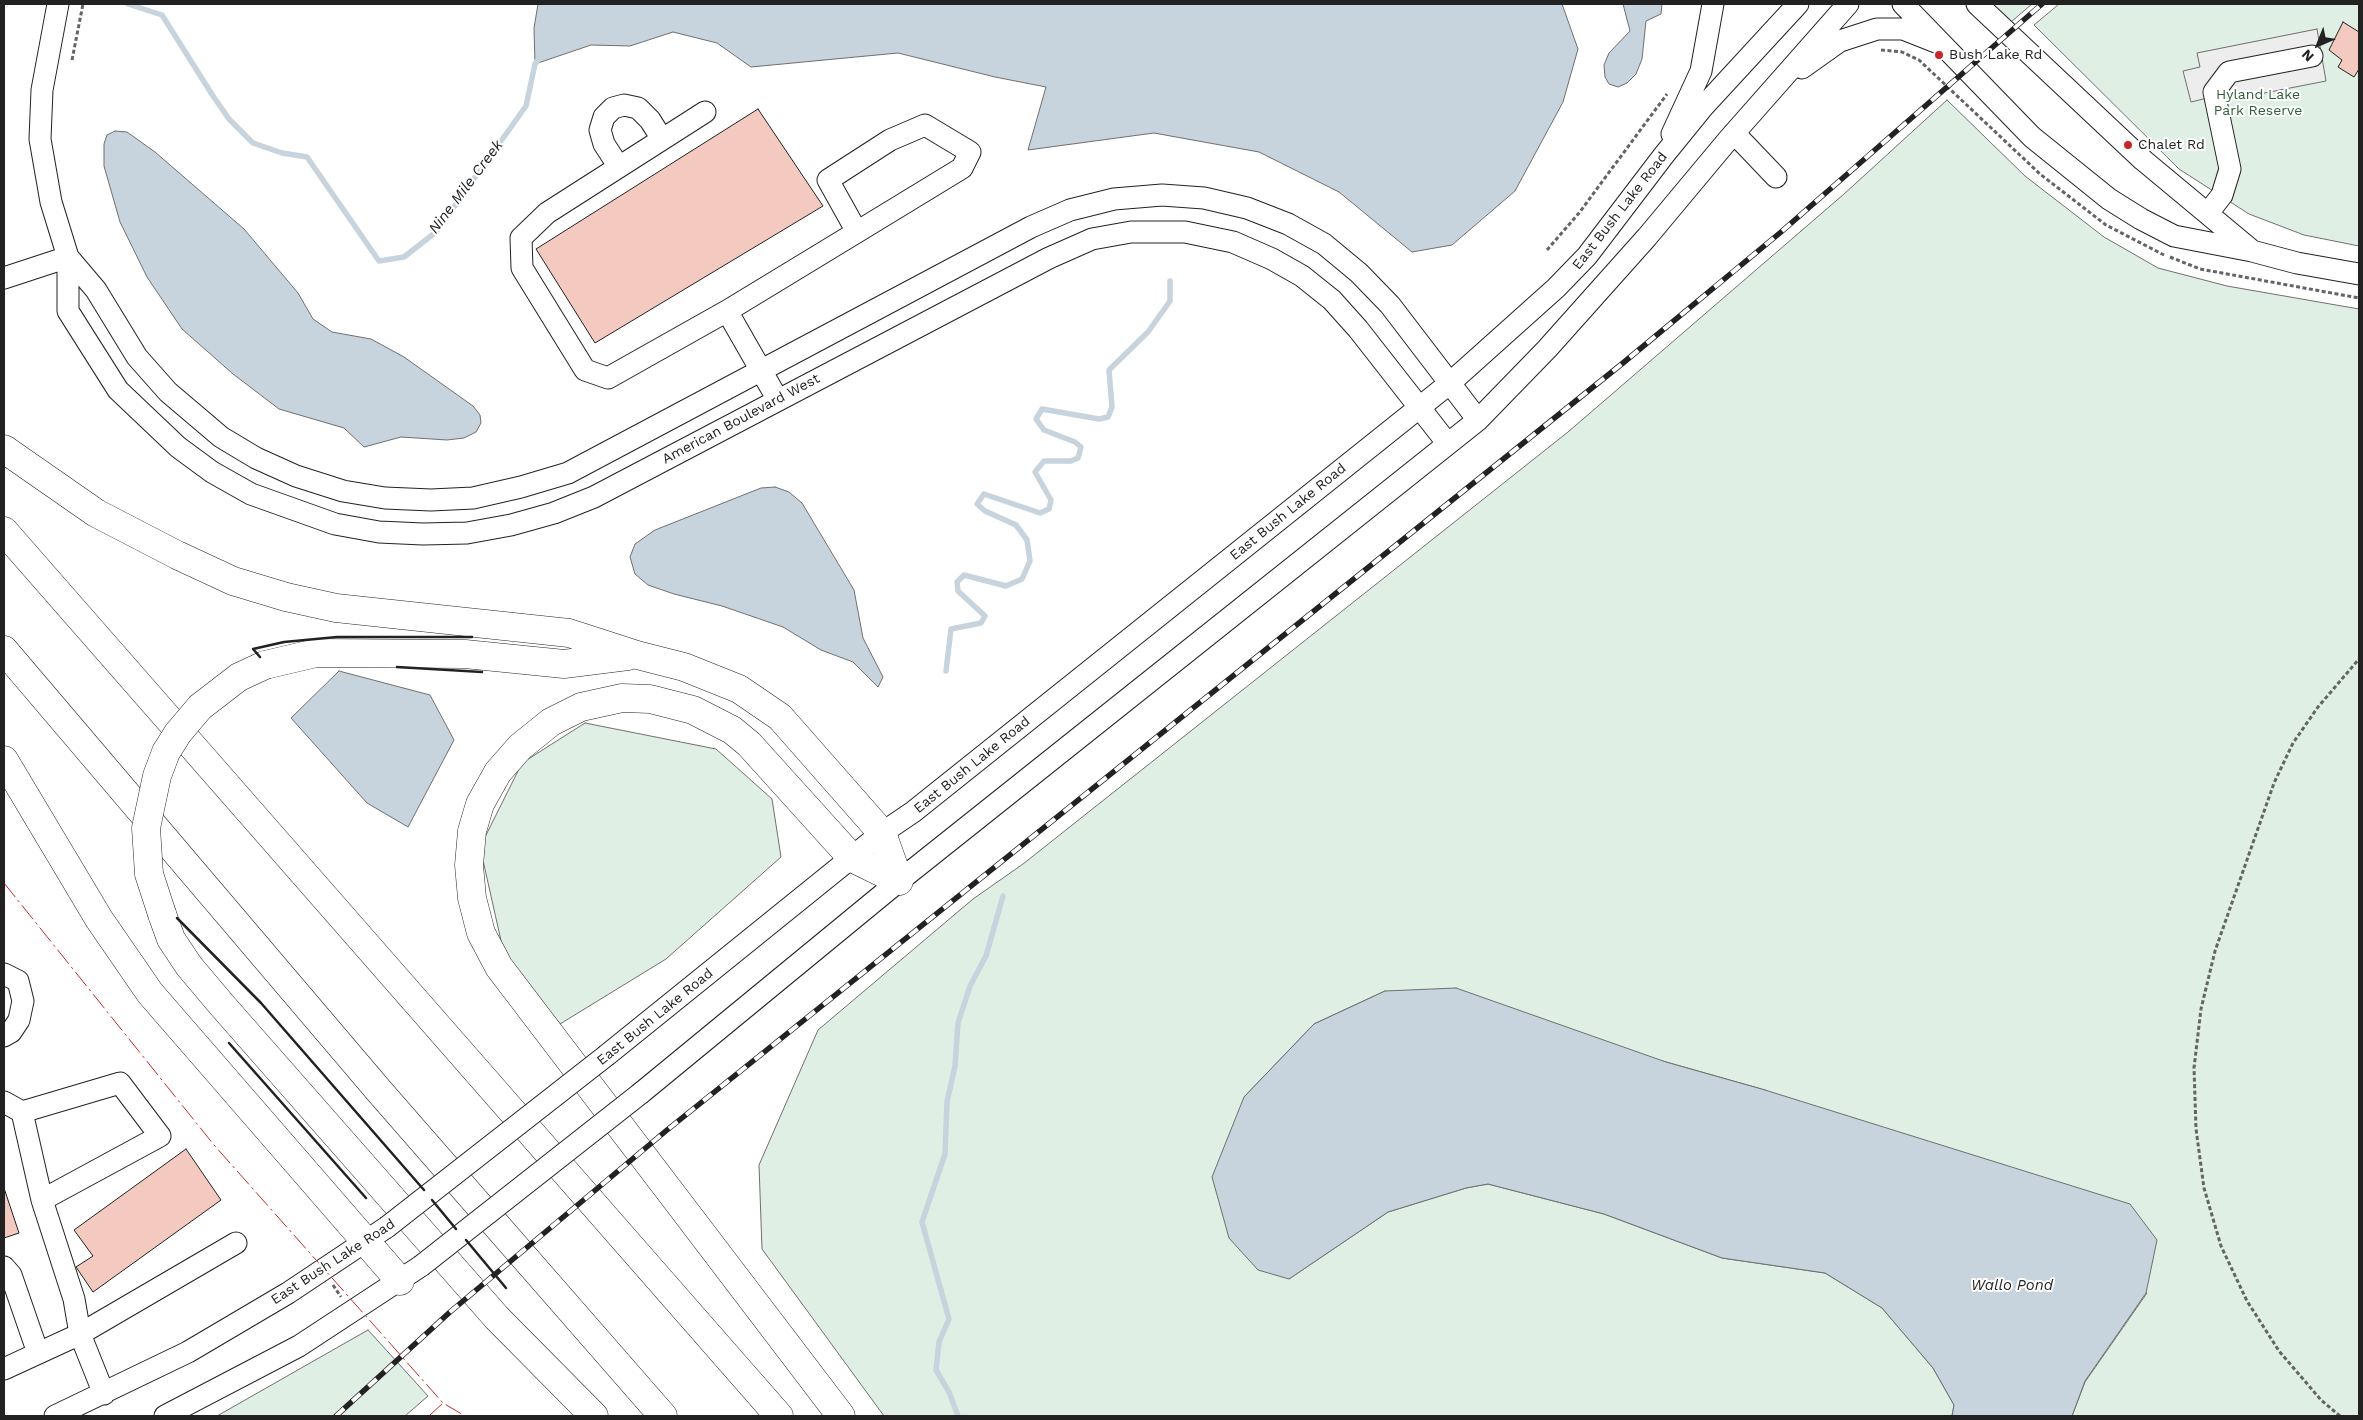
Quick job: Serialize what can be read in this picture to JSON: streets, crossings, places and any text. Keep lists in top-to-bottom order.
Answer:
{
  "streets": {
    "street": ["East Bush Lake Road", "American Boulevard West"]
  },
  "crossings": [
    ["East Bush Lake Road", "American Boulevard West"]
  ],
  "water": ["Nine Mile Creek", "Wallo Pond"],
  "parks": ["Hyland Lake Park Reserve"],
  "places": ["Bush Lake Rd", "Chalet Rd"],
  "north": "bottom left"
}
